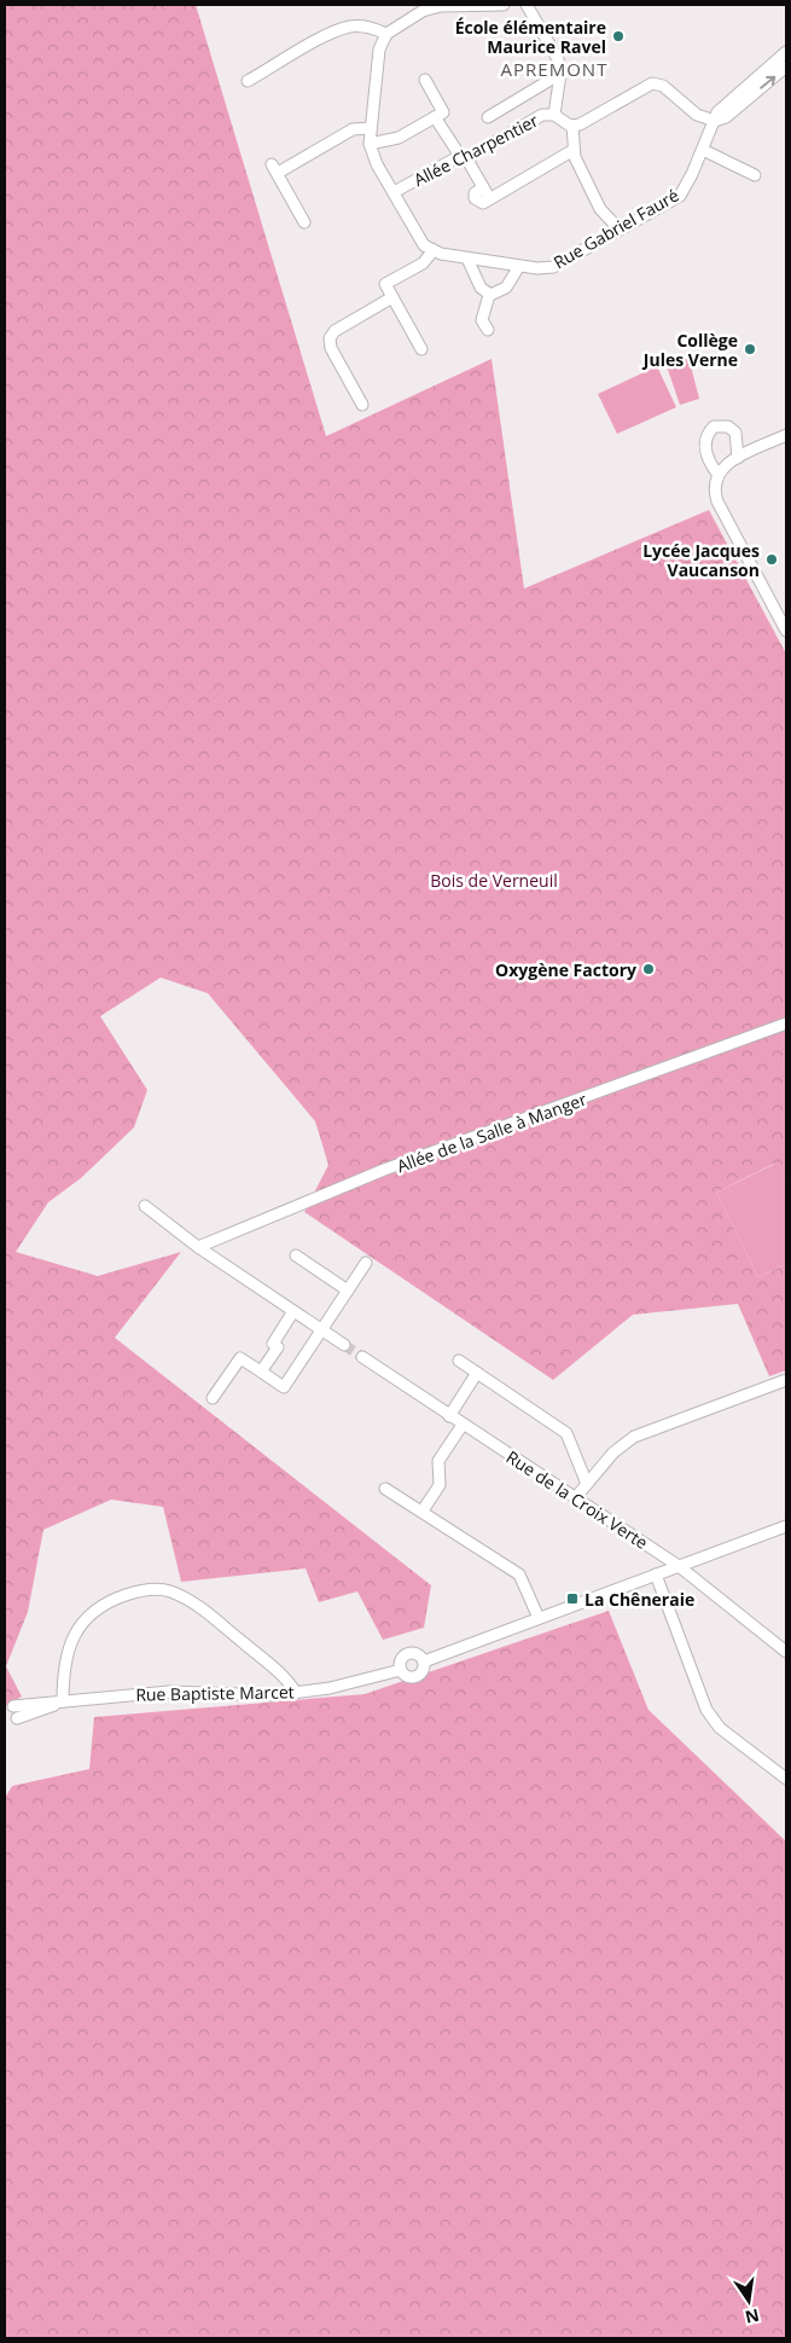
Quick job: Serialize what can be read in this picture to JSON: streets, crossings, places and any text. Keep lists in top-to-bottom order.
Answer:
{
  "streets": {
    "street": [
      "Allée Charpentier",
      "Rue Gabriel Fauré",
      "Allée de la Salle à Manger",
      "Rue de la Croix Verte",
      "Rue Baptiste Marcet"
    ]
  },
  "crossings": [
    ["Rue de la Croix Verte", "Rue Baptiste Marcet"]
  ],
  "districts": ["APREMONT"],
  "parks": ["Bois de Verneuil"],
  "places": {
    "other": [
      "École élémentaire Maurice Ravel",
      "Collège Jules Verne",
      "Lycée Jacques Vaucanson",
      "Oxygène Factory"
    ],
    "transit": ["La Chêneraie"]
  },
  "north": "bottom"
}
